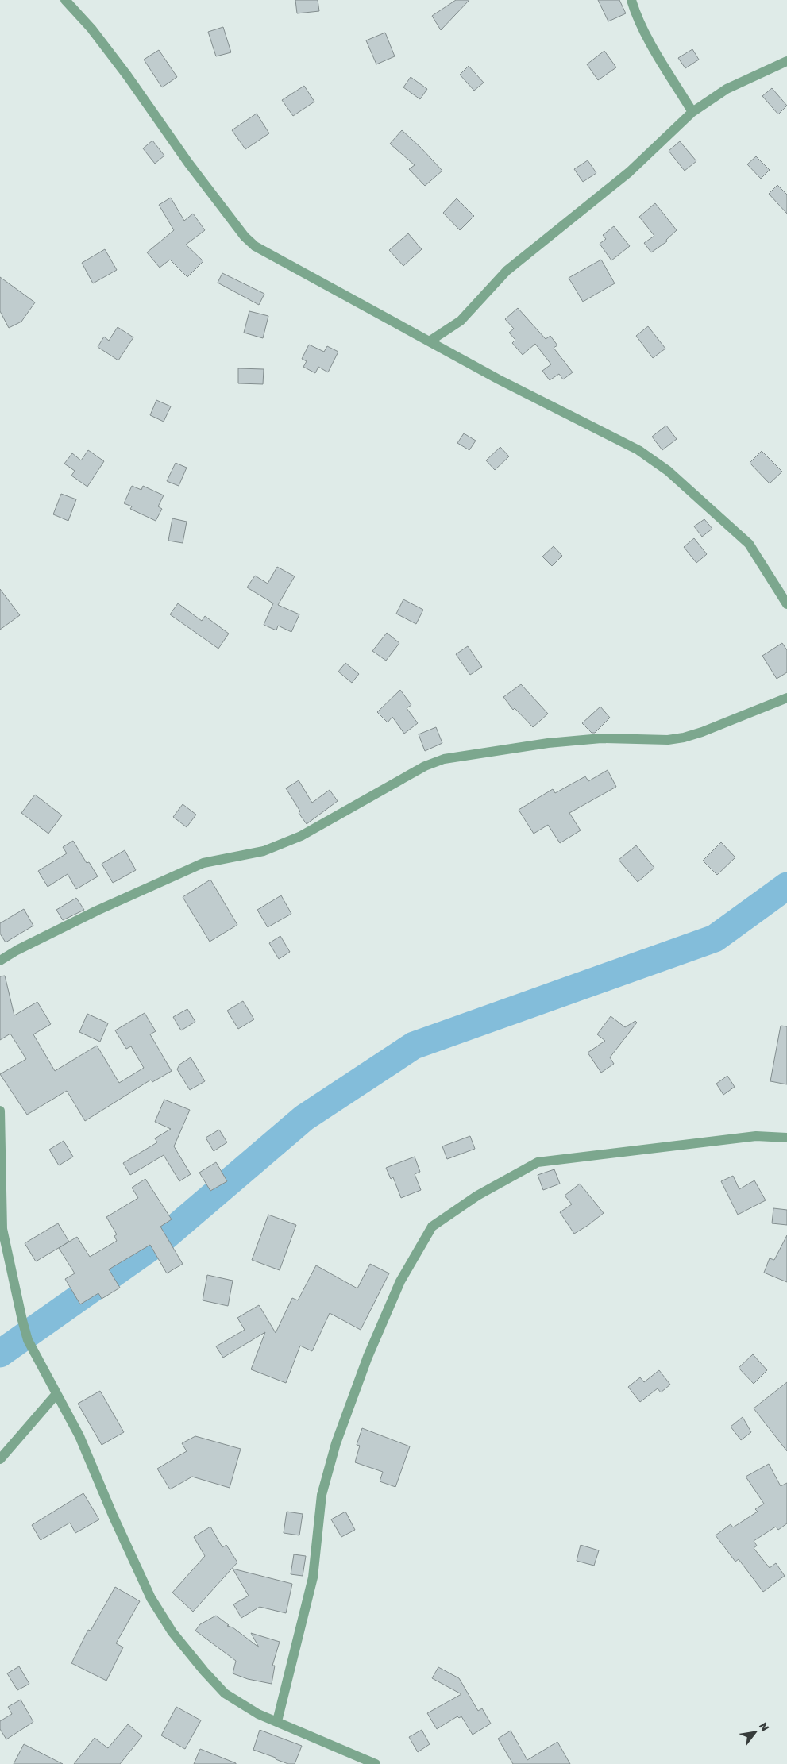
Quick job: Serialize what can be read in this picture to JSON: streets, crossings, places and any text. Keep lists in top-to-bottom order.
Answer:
{
  "north": "top right"
}
